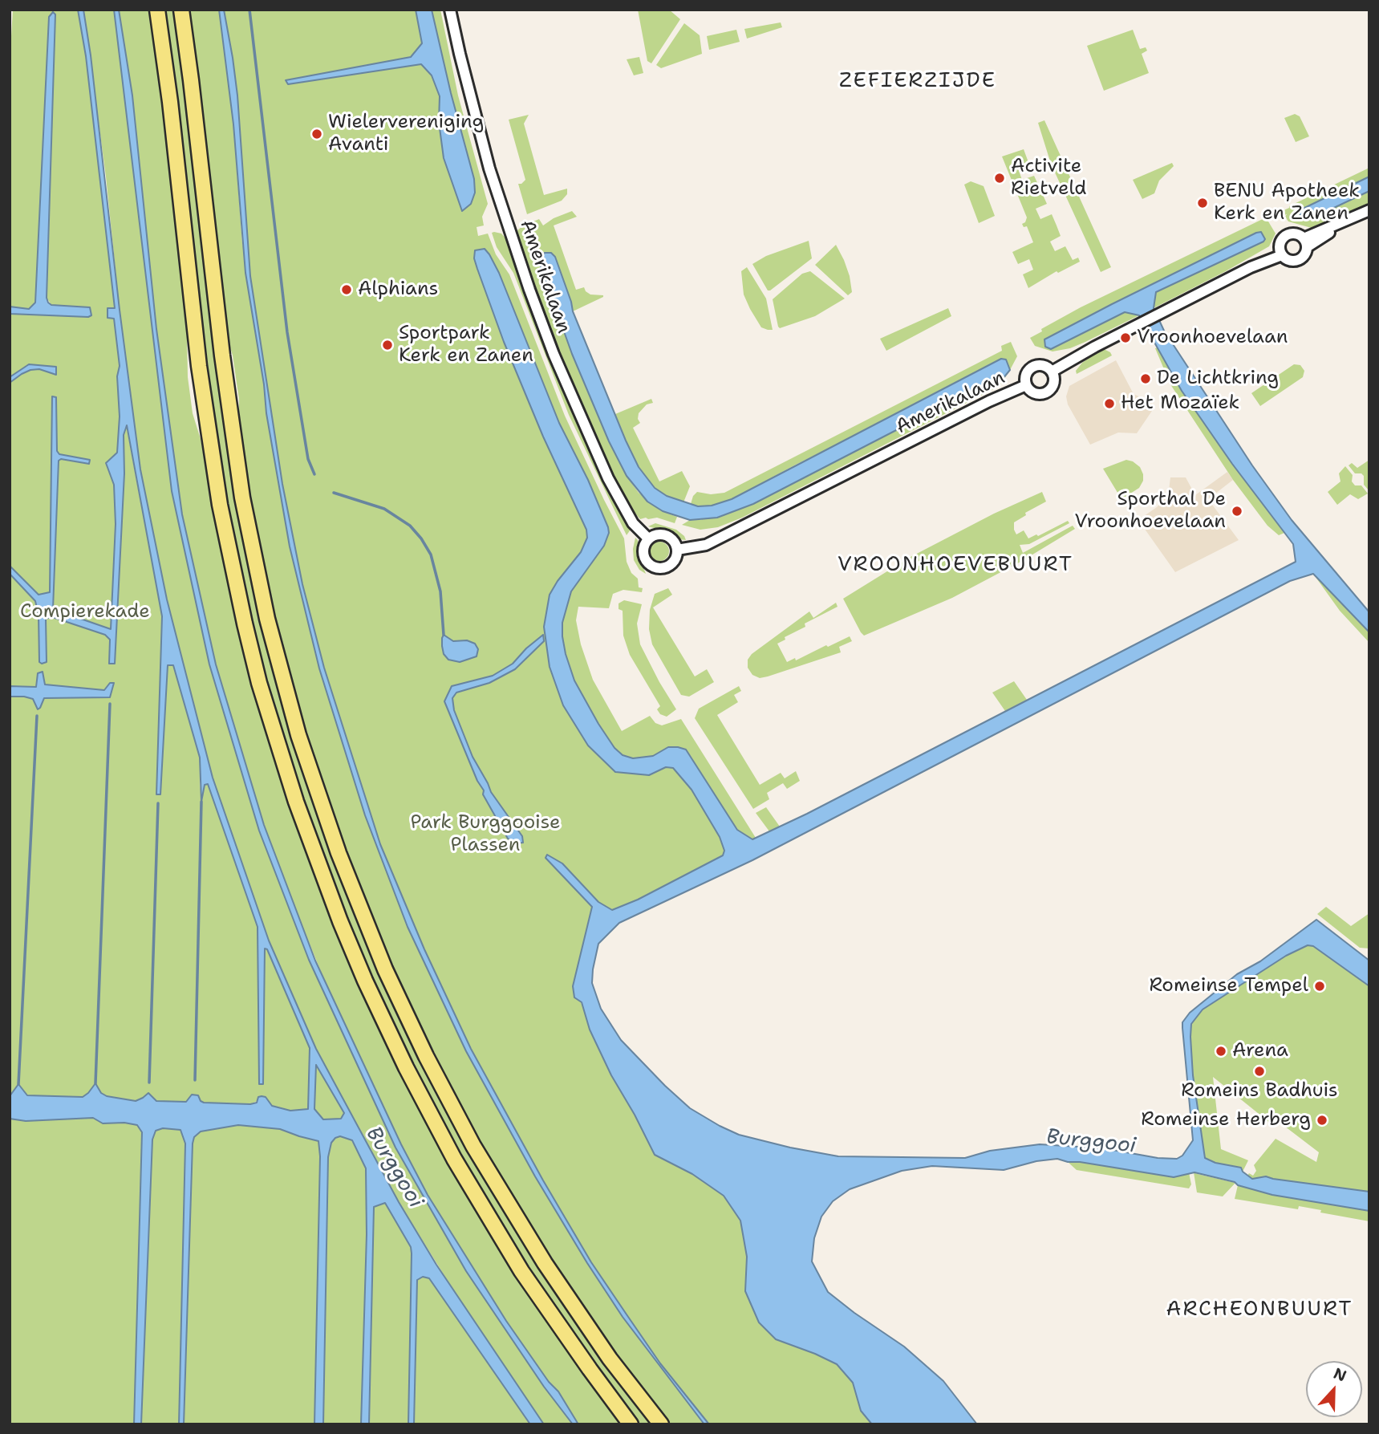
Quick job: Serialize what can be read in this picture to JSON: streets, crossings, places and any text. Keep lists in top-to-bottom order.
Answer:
{
  "streets": {
    "street": ["Amerikalaan"]
  },
  "districts": ["ZEFIERZIJDE", "VROONHOEVEBUURT", "ARCHEONBUURT"],
  "water": ["Burggooi"],
  "parks": ["Compierekade", "Park Burggooise Plassen"],
  "places": [
    "Wielervereniging Avanti",
    "Activite Rietveld",
    "BENU Apotheek Kerk en Zanen",
    "Alphians",
    "Vroonhoevelaan",
    "Sportpark Kerk en Zanen",
    "De Lichtkring",
    "Het Mozaïek",
    "Sporthal De Vroonhoevelaan",
    "Romeinse Tempel",
    "Arena",
    "Romeins Badhuis",
    "Romeinse Herberg"
  ],
  "north": "top"
}
